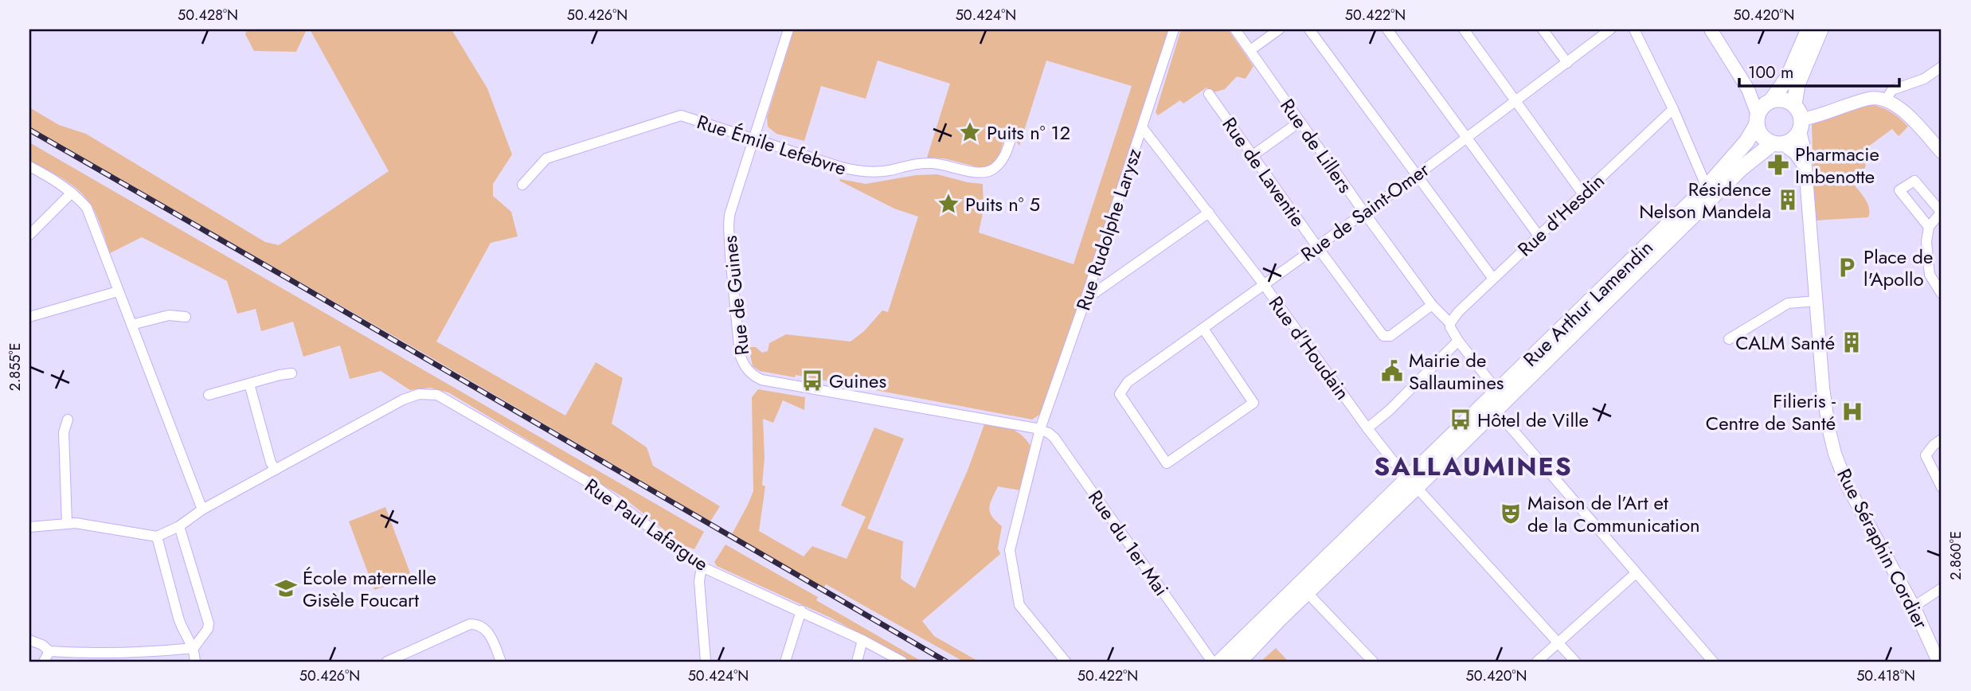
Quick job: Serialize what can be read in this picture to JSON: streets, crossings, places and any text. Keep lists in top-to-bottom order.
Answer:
{
  "streets": {
    "main road": ["Rue Arthur Lamendin"],
    "street": [
      "Rue Émile Lefebvre",
      "Rue de Lillers",
      "Rue de Laventie",
      "Rue de Saint-Omer",
      "Rue d'Hesdin",
      "Rue Rudolphe Larysz",
      "Rue de Guines",
      "Rue d'Houdain",
      "Rue Paul Lafargue",
      "Rue du 1er Mai",
      "Rue Séraphin Cordier"
    ]
  },
  "crossings": [
    ["Rue Émile Lefebvre", "Rue de Guines"],
    ["Rue de Lillers", "Rue de Laventie"],
    ["Rue de Lillers", "Rue de Saint-Omer"],
    ["Rue de Lillers", "Rue d'Hesdin"],
    ["Rue de Lillers", "Rue Arthur Lamendin"],
    ["Rue de Laventie", "Rue de Saint-Omer"],
    ["Rue de Saint-Omer", "Rue d'Houdain"],
    ["Rue Rudolphe Larysz", "Rue de Guines"],
    ["Rue Rudolphe Larysz", "Rue d'Houdain"],
    ["Rue Rudolphe Larysz", "Rue du 1er Mai"],
    ["Rue de Guines", "Rue du 1er Mai"],
    ["Rue Arthur Lamendin", "Rue d'Houdain"],
    ["Rue Arthur Lamendin", "Rue Séraphin Cordier"]
  ],
  "districts": ["SALLAUMINES"],
  "places": {
    "place": ["Puits n° 12", "Puits n° 5"],
    "pharmacy": ["Pharmacie Imbenotte"],
    "building": ["Résidence Nelson Mandela", "CALM Santé"],
    "parking": ["Place de l'Apollo"],
    "public building": ["Mairie de Sallaumines"],
    "bus stop": ["Guines", "Hôtel de Ville"],
    "hospital": ["Filieris - Centre de Santé"],
    "theatre": ["Maison de l’Art et de la Communication"],
    "school or university": ["École maternelle Gisèle Foucart"]
  },
  "scale_bar": "100 m",
  "coordinates": [
    "50.428°N",
    "50.426°N",
    "50.424°N",
    "50.422°N",
    "50.420°N",
    "2.855°E",
    "2.860°E",
    "50.418°N"
  ]
}
